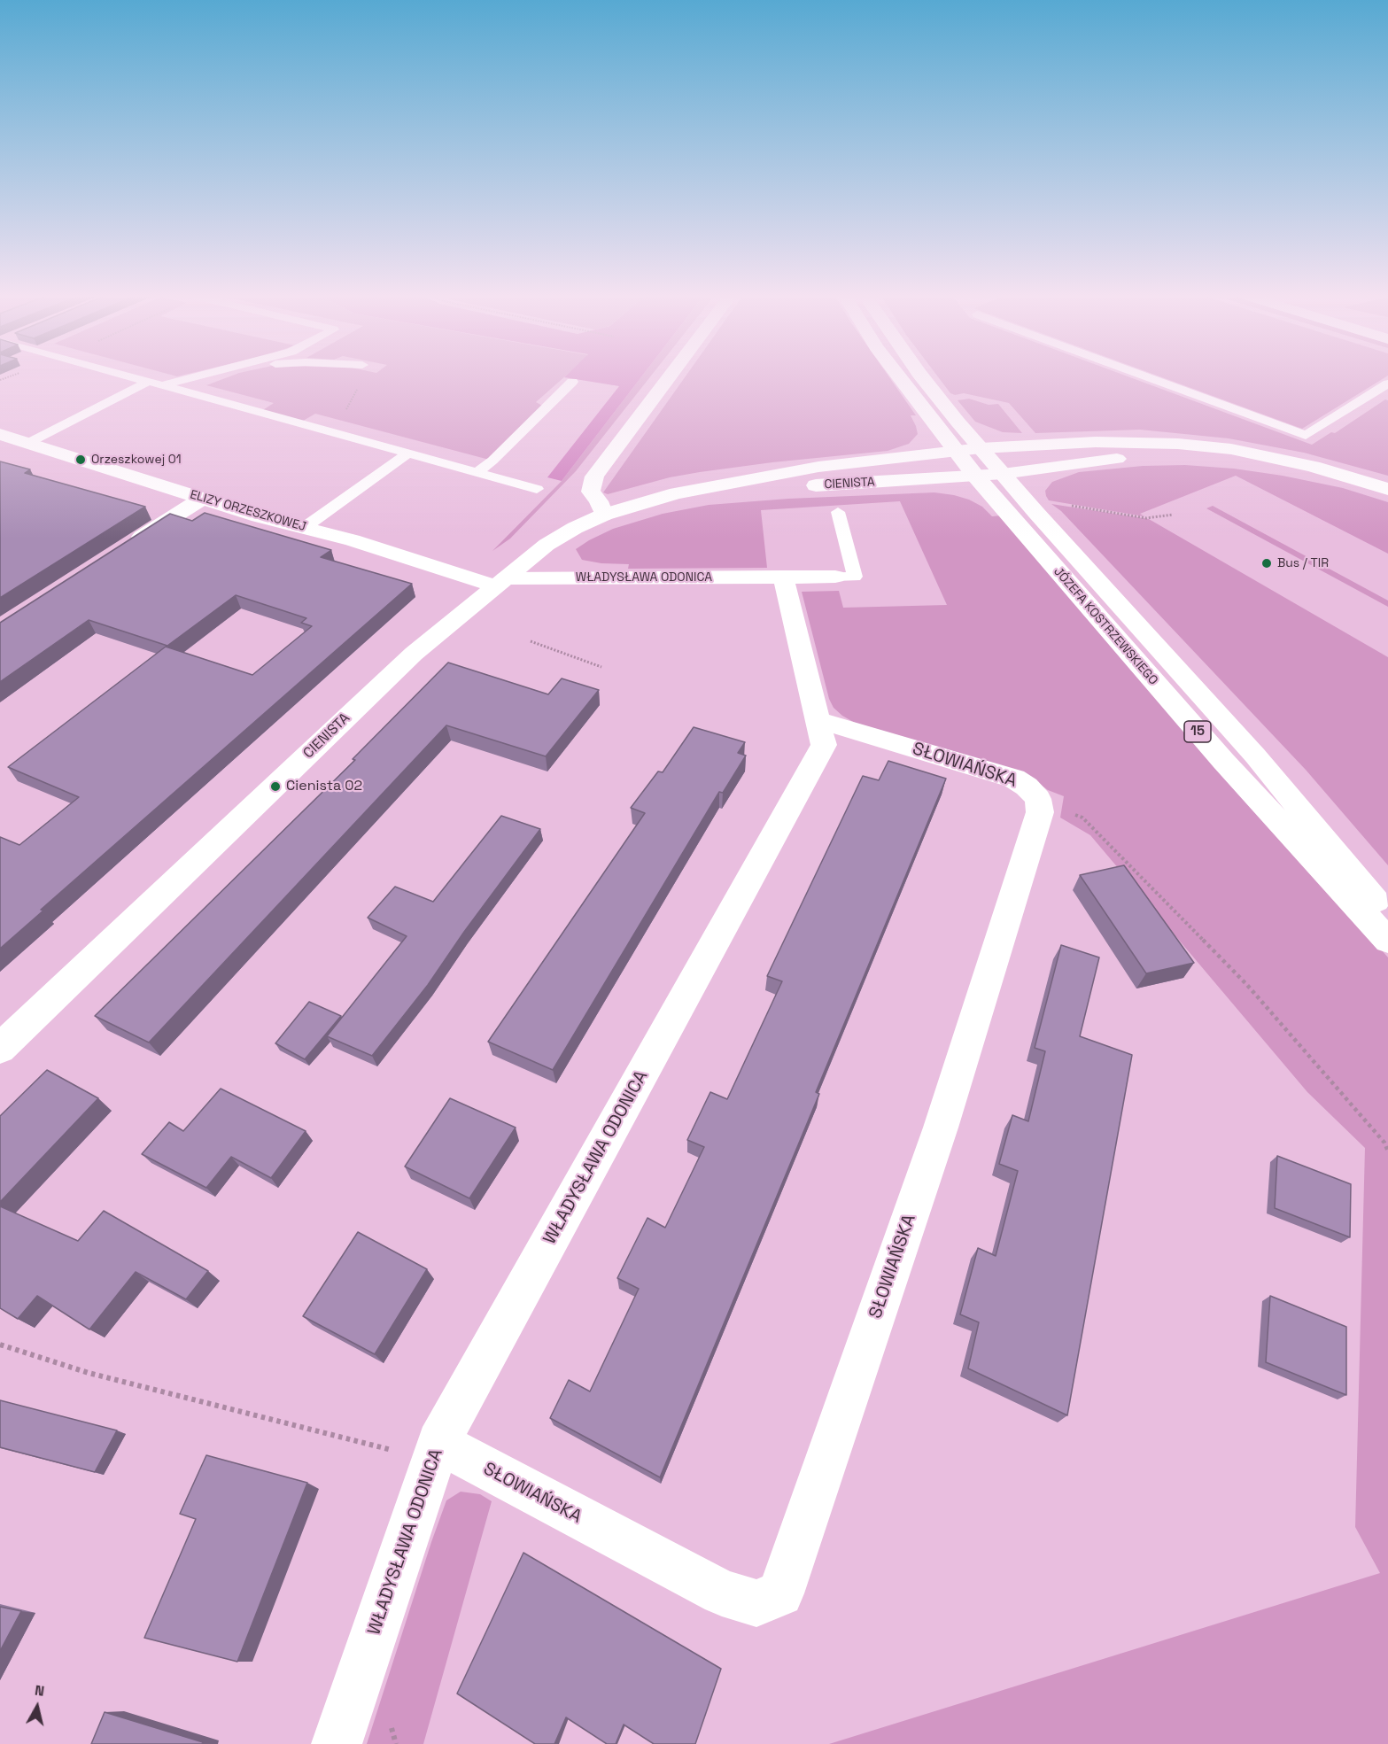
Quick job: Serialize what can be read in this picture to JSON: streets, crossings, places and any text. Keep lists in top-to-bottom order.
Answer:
{
  "streets": {
    "street": [
      "CIENISTA",
      "ELIZY ORZESZKOWEJ",
      "WŁADYSŁAWA ODONICA",
      "JÓZEFA KOSTRZEWSKIEGO",
      "15",
      "SŁOWIAŃSKA"
    ]
  },
  "crossings": [
    ["CIENISTA", "ELIZY ORZESZKOWEJ"],
    ["CIENISTA", "WŁADYSŁAWA ODONICA"],
    ["CIENISTA", "JÓZEFA KOSTRZEWSKIEGO"],
    ["ELIZY ORZESZKOWEJ", "WŁADYSŁAWA ODONICA"],
    ["WŁADYSŁAWA ODONICA", "SŁOWIAŃSKA"]
  ],
  "places": ["Orzeszkowej 01", "Bus / TIR", "Cienista 02"],
  "north": "top"
}
